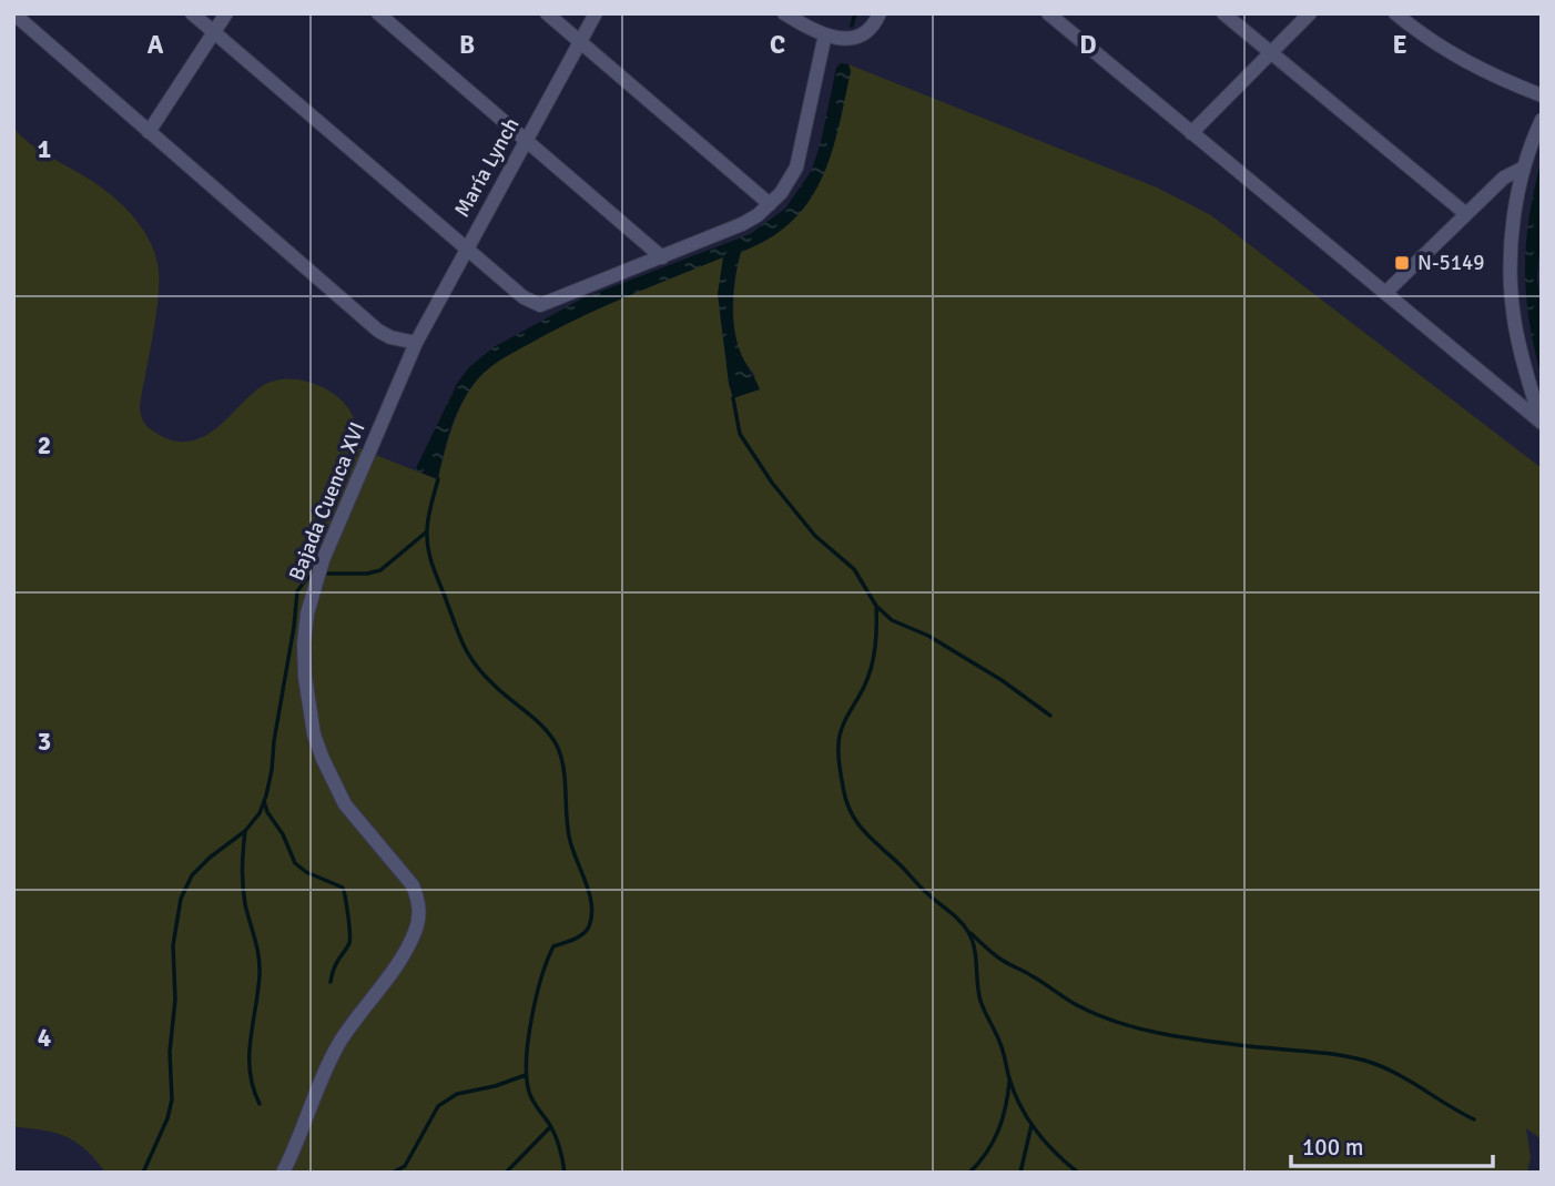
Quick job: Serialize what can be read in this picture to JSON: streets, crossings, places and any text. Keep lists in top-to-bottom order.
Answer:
{
  "streets": {
    "street": ["María Lynch", "Bajada Cuenca XVI"]
  },
  "crossings": [
    ["María Lynch", "Bajada Cuenca XVI"]
  ],
  "places": {
    "transit": ["N-5149"]
  },
  "scale_bar": "100 m",
  "grid": {
    "columns": [
      "A",
      "B",
      "C",
      "D",
      "E"
    ],
    "rows": [
      "1",
      "2",
      "3",
      "4"
    ]
  }
}
